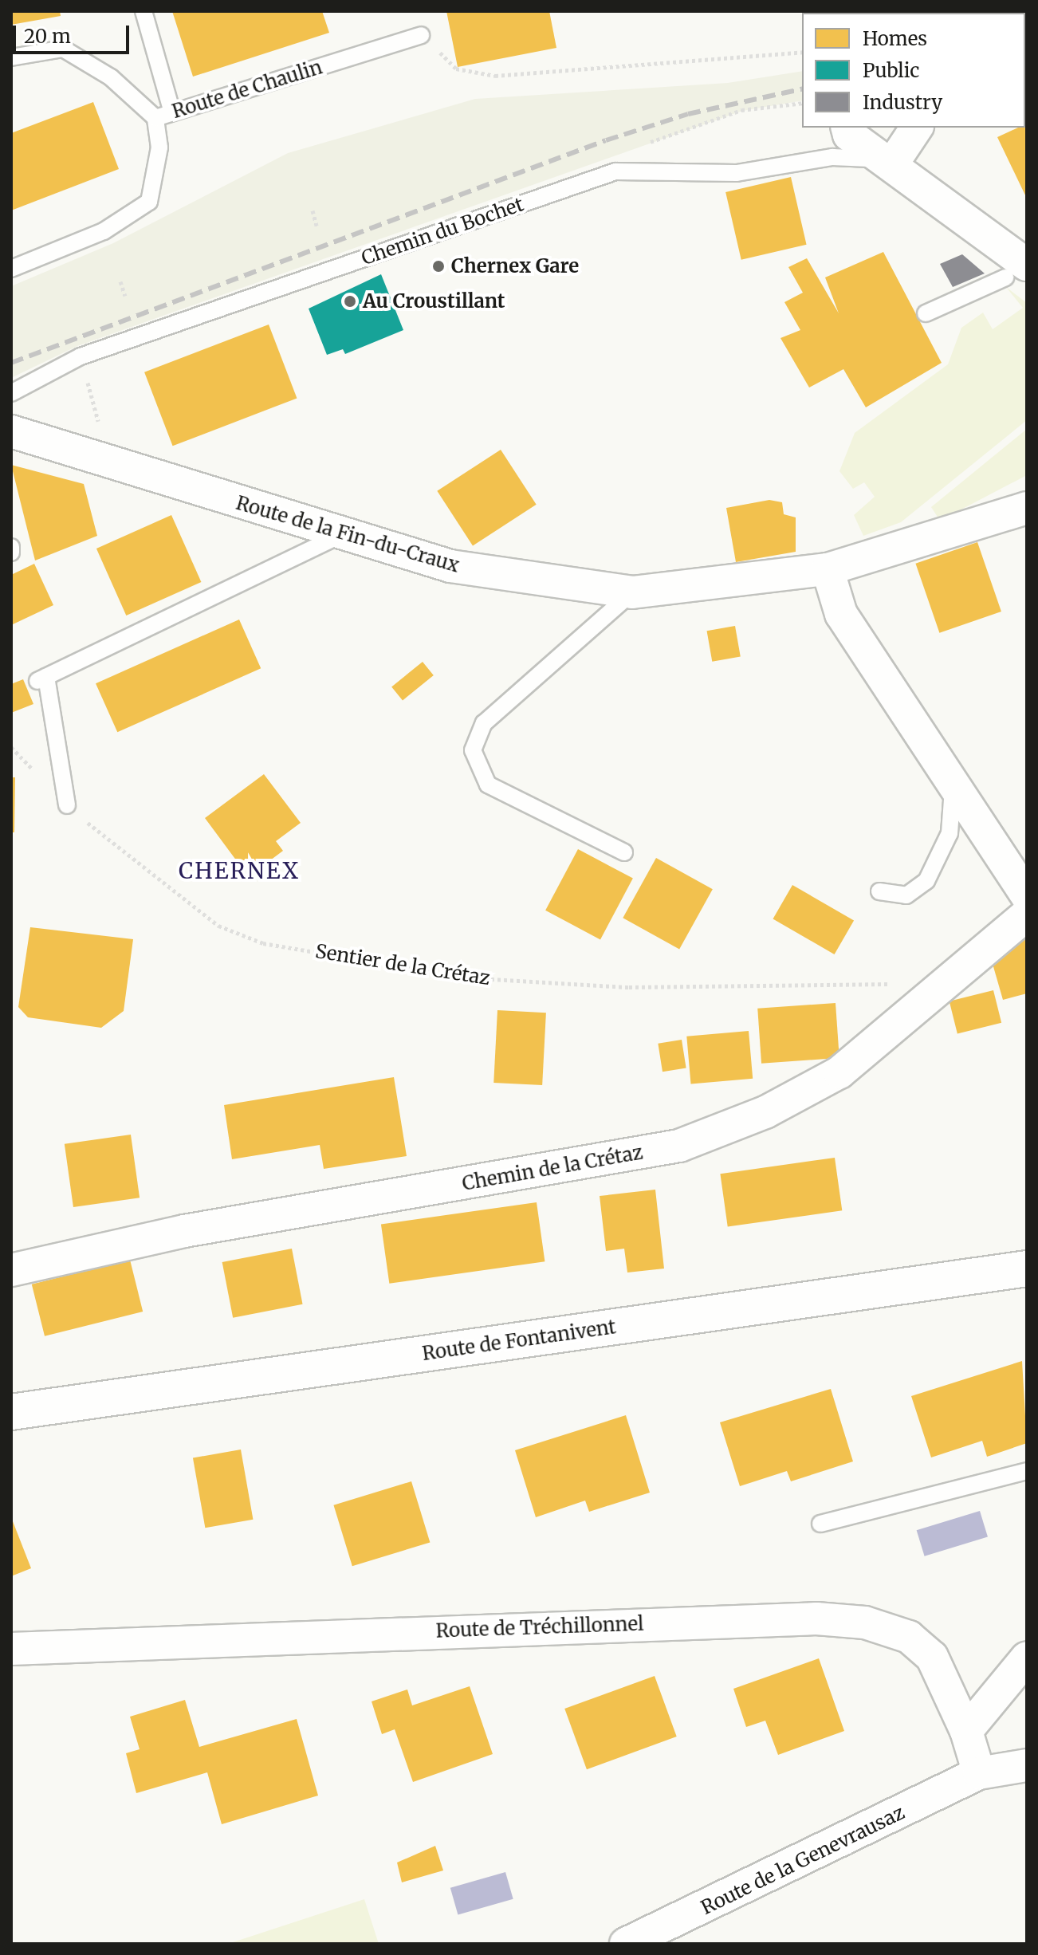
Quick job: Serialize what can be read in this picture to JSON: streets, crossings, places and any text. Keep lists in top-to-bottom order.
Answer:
{
  "streets": {
    "street": [
      "Route de la Fin-du-Craux",
      "Chemin de la Crétaz",
      "Route de Fontanivent",
      "Route de Tréchillonnel",
      "Route de la Genevrausaz"
    ],
    "lane": ["Route de Chaulin", "Chemin du Bochet"],
    "path": ["Sentier de la Crétaz"]
  },
  "crossings": [
    ["Route de Tréchillonnel", "Route de la Genevrausaz"]
  ],
  "districts": ["CHERNEX"],
  "places": ["Chernex Gare", "Au Croustillant"],
  "legend": ["Homes", "Public", "Industry"],
  "scale_bar": "20 m"
}
